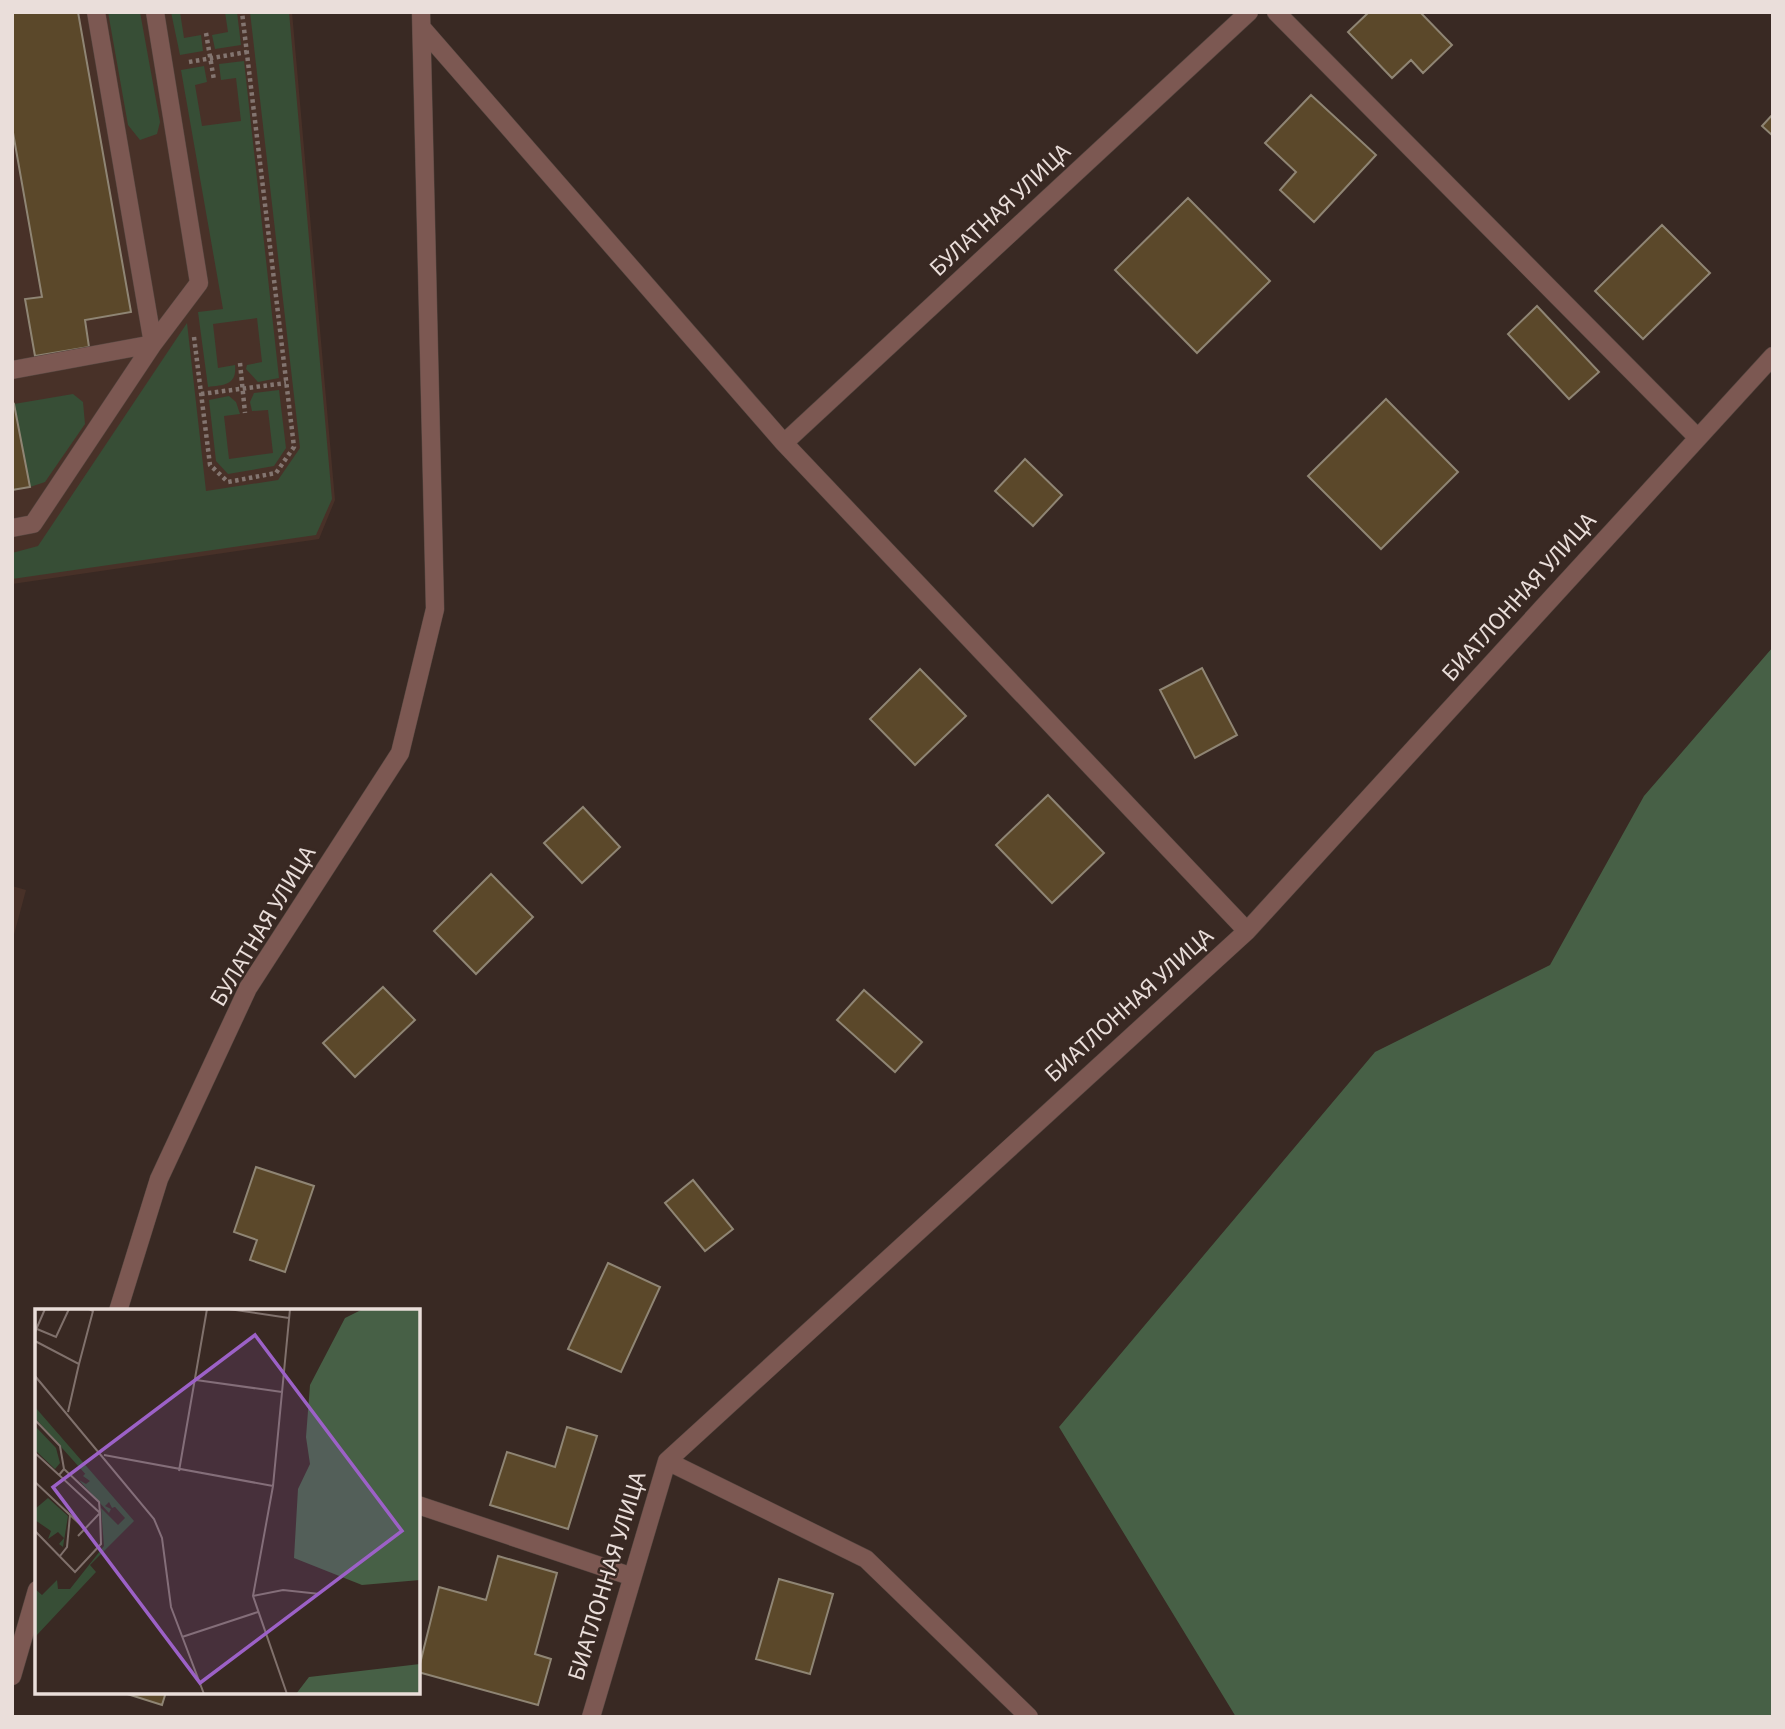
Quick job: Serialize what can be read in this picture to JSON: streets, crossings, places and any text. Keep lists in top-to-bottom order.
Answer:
{
  "streets": {
    "street": ["БУЛАТНАЯ УЛИЦА", "БИАТЛОННАЯ УЛИЦА"]
  }
}
